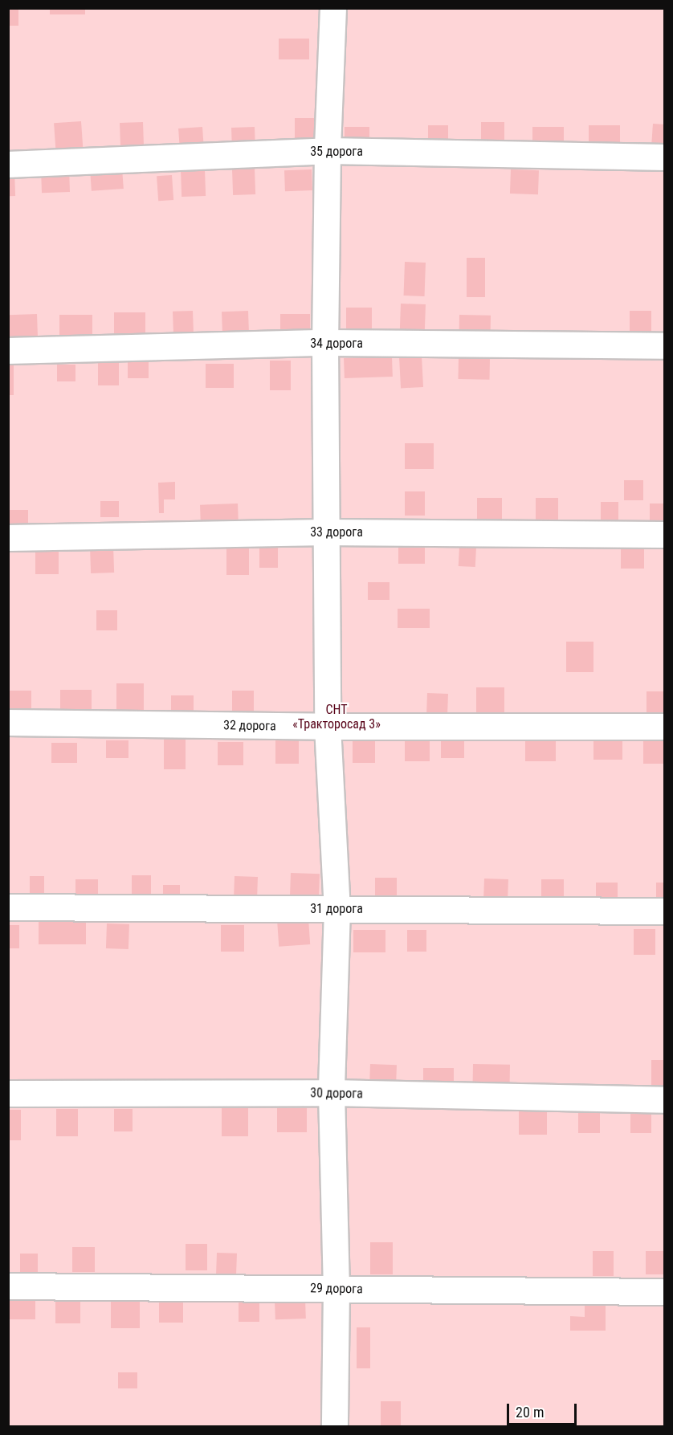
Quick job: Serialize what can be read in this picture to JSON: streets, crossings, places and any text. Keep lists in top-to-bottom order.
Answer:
{
  "streets": {
    "street": [
      "35 дорога",
      "34 дорога",
      "33 дорога",
      "32 дорога",
      "31 дорога",
      "30 дорога",
      "29 дорога"
    ]
  },
  "parks": ["СНТ «Тракторосад 3»"],
  "scale_bar": "20 m"
}
